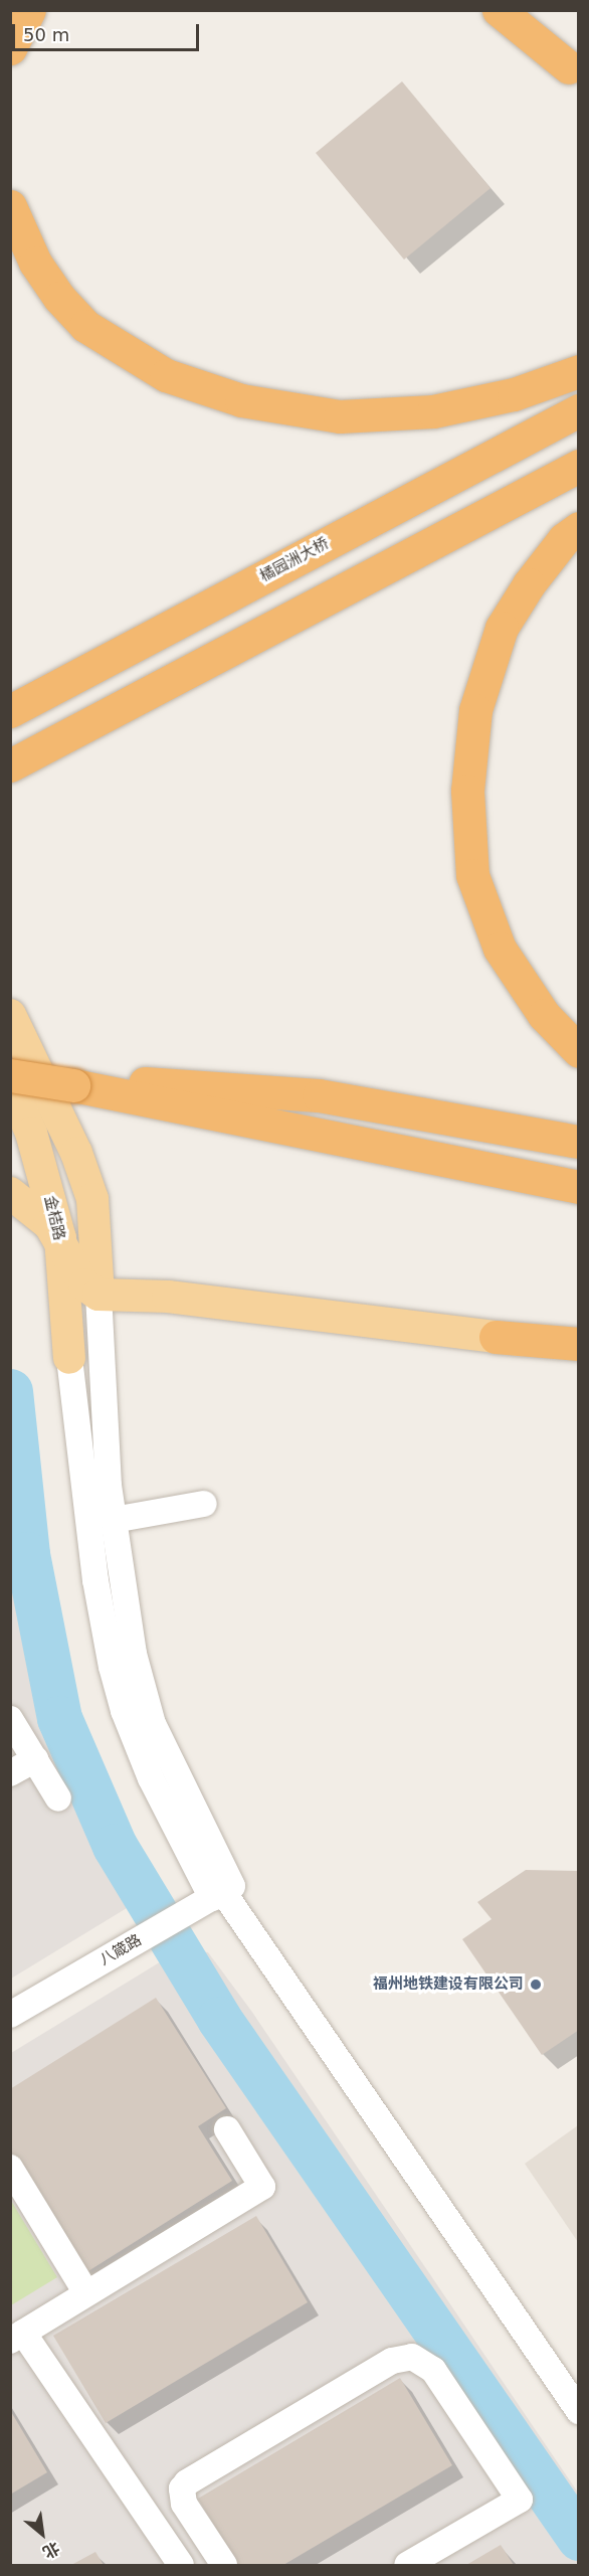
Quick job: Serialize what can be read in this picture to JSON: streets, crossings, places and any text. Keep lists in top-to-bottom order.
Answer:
{
  "streets": {
    "highway": ["橘园洲大桥"],
    "main road": ["金桔路"],
    "street": ["八箴路"]
  },
  "places": ["福州地铁建设有限公司"],
  "scale_bar": "50 m",
  "north": "bottom right"
}
